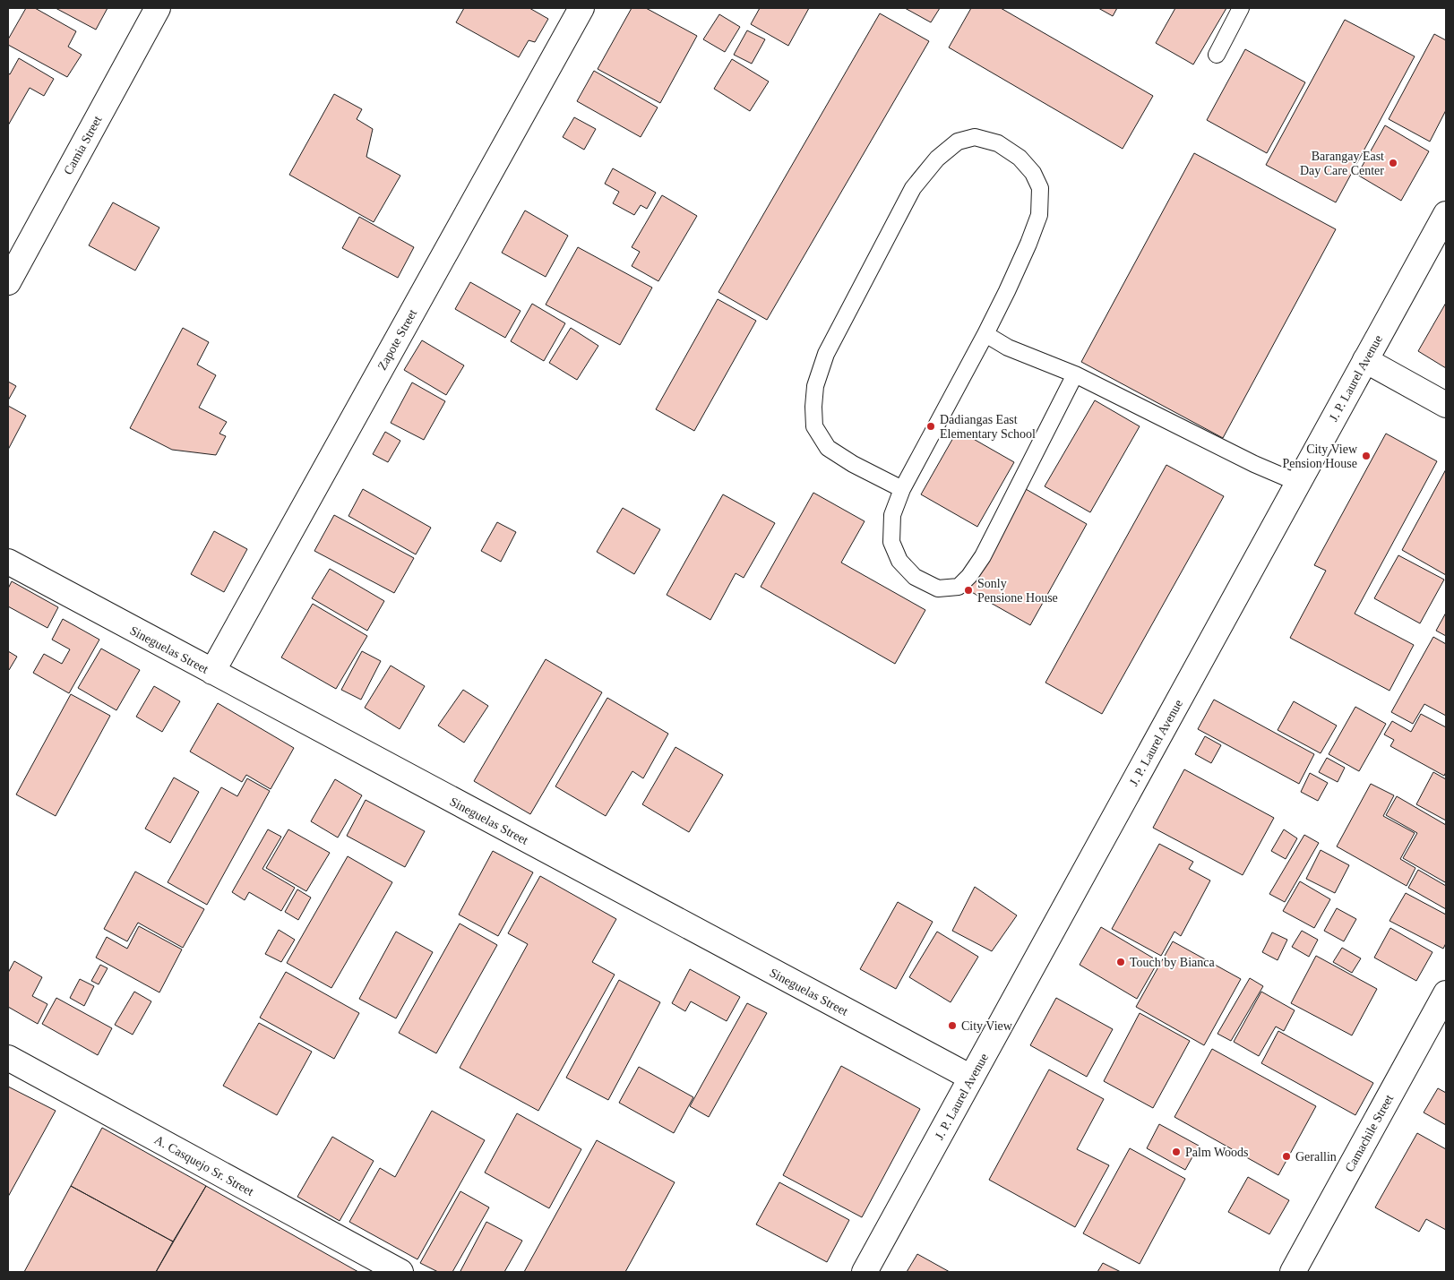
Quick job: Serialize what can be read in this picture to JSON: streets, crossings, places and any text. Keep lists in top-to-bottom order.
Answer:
{
  "streets": {
    "street": [
      "Camia Street",
      "Zapote Street",
      "J. P. Laurel Avenue",
      "Sineguelas Street",
      "Camachile Street",
      "A. Casquejo Sr. Street"
    ]
  },
  "crossings": [
    ["Zapote Street", "Sineguelas Street"],
    ["J. P. Laurel Avenue", "Sineguelas Street"]
  ],
  "places": [
    "Barangay East Day Care Center",
    "Dadiangas East Elementary School",
    "City View Pension House",
    "Sonly Pensione House",
    "Touch by Bianca",
    "City View",
    "Palm Woods",
    "Gerallin"
  ]
}
